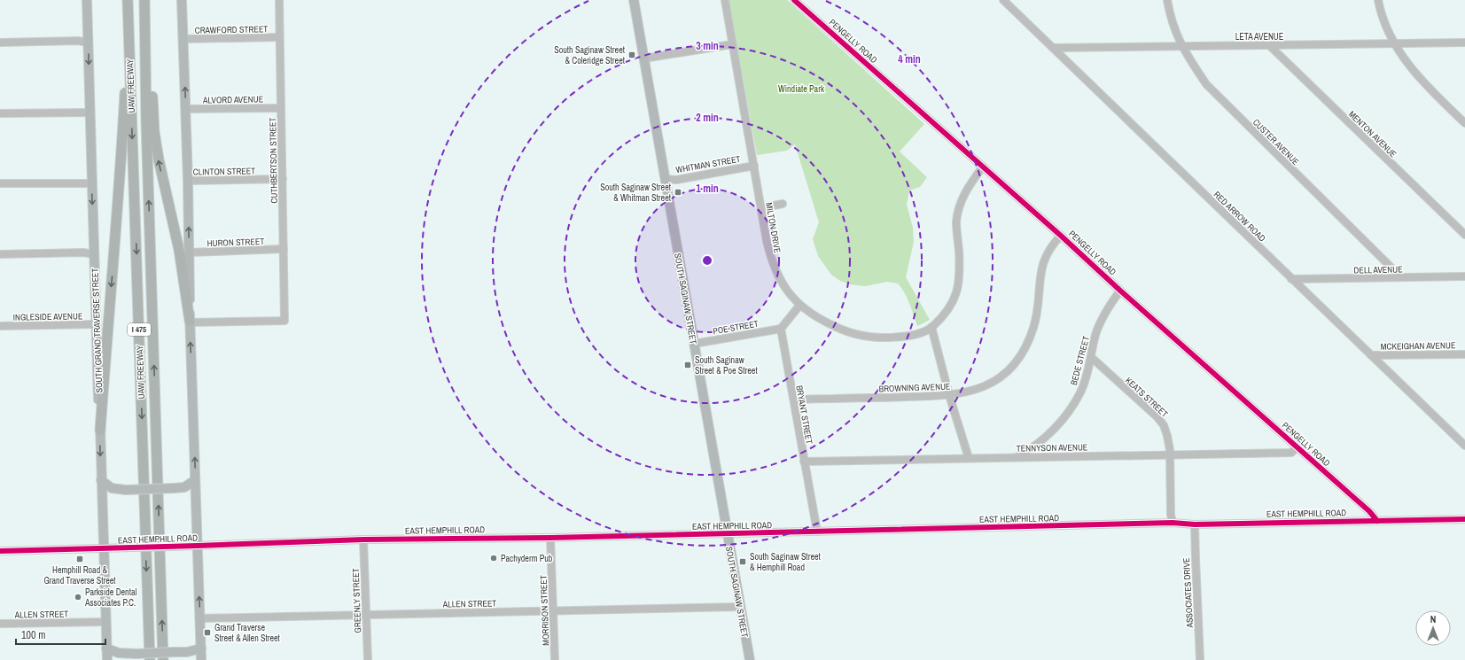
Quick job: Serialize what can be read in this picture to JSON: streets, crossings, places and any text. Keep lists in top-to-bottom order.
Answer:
{
  "streets": {
    "highway": ["UAW FREEWAY", "I 475"],
    "main road": ["SOUTH SAGINAW STREET", "SOUTH GRAND TRAVERSE STREET"],
    "street": [
      "CRAWFORD STREET",
      "LETA AVENUE",
      "PENGELLY ROAD",
      "ALVORD AVENUE",
      "MENTON AVENUE",
      "CUSTER AVENUE",
      "CUTHBERTSON STREET",
      "WHITMAN STREET",
      "CLINTON STREET",
      "RED ARROW ROAD",
      "MILTON DRIVE",
      "HURON STREET",
      "DELL AVENUE",
      "INGLESIDE AVENUE",
      "POE STREET",
      "MCKEIGHAN AVENUE",
      "BEDE STREET",
      "BROWNING AVENUE",
      "KEATS STREET",
      "BRYANT STREET",
      "TENNYSON AVENUE",
      "EAST HEMPHILL ROAD",
      "ASSOCIATES DRIVE",
      "GREENLY STREET",
      "ALLEN STREET",
      "MORRISON STREET"
    ]
  },
  "crossings": [
    ["CRAWFORD STREET", "CUTHBERTSON STREET"],
    ["LETA AVENUE", "MENTON AVENUE"],
    ["LETA AVENUE", "CUSTER AVENUE"],
    ["LETA AVENUE", "RED ARROW ROAD"],
    ["PENGELLY ROAD", "MILTON DRIVE"],
    ["PENGELLY ROAD", "BEDE STREET"],
    ["PENGELLY ROAD", "BROWNING AVENUE"],
    ["PENGELLY ROAD", "TENNYSON AVENUE"],
    ["PENGELLY ROAD", "EAST HEMPHILL ROAD"],
    ["ALVORD AVENUE", "CUTHBERTSON STREET"],
    ["CUSTER AVENUE", "DELL AVENUE"],
    ["CUTHBERTSON STREET", "CLINTON STREET"],
    ["CUTHBERTSON STREET", "HURON STREET"],
    ["WHITMAN STREET", "MILTON DRIVE"],
    ["WHITMAN STREET", "SOUTH SAGINAW STREET"],
    ["RED ARROW ROAD", "DELL AVENUE"],
    ["RED ARROW ROAD", "MCKEIGHAN AVENUE"],
    ["SOUTH SAGINAW STREET", "POE STREET"],
    ["SOUTH SAGINAW STREET", "EAST HEMPHILL ROAD"],
    ["SOUTH SAGINAW STREET", "ALLEN STREET"],
    ["INGLESIDE AVENUE", "SOUTH GRAND TRAVERSE STREET"],
    ["POE STREET", "BRYANT STREET"],
    ["SOUTH GRAND TRAVERSE STREET", "EAST HEMPHILL ROAD"],
    ["SOUTH GRAND TRAVERSE STREET", "ALLEN STREET"],
    ["BEDE STREET", "KEATS STREET"],
    ["BEDE STREET", "TENNYSON AVENUE"],
    ["BROWNING AVENUE", "BRYANT STREET"],
    ["KEATS STREET", "TENNYSON AVENUE"],
    ["KEATS STREET", "EAST HEMPHILL ROAD"],
    ["BRYANT STREET", "TENNYSON AVENUE"],
    ["BRYANT STREET", "EAST HEMPHILL ROAD"],
    ["EAST HEMPHILL ROAD", "ASSOCIATES DRIVE"],
    ["EAST HEMPHILL ROAD", "GREENLY STREET"],
    ["EAST HEMPHILL ROAD", "MORRISON STREET"],
    ["GREENLY STREET", "ALLEN STREET"],
    ["ALLEN STREET", "MORRISON STREET"]
  ],
  "parks": ["Windiate Park"],
  "places": {
    "transit": [
      "South Saginaw Street & Coleridge Street",
      "South Saginaw Street & Whitman Street",
      "South Saginaw Street & Poe Street",
      "Hemphill Road & Grand Traverse Street",
      "South Saginaw Street & Hemphill Road",
      "Grand Traverse Street & Allen Street"
    ],
    "other": ["Pachyderm Pub", "Parkside Dental Associates P.C."]
  },
  "scale_bar": "100 m",
  "north": "top",
  "rings": [
    "3 min",
    "4 min",
    "2 min",
    "1 min"
  ]
}
